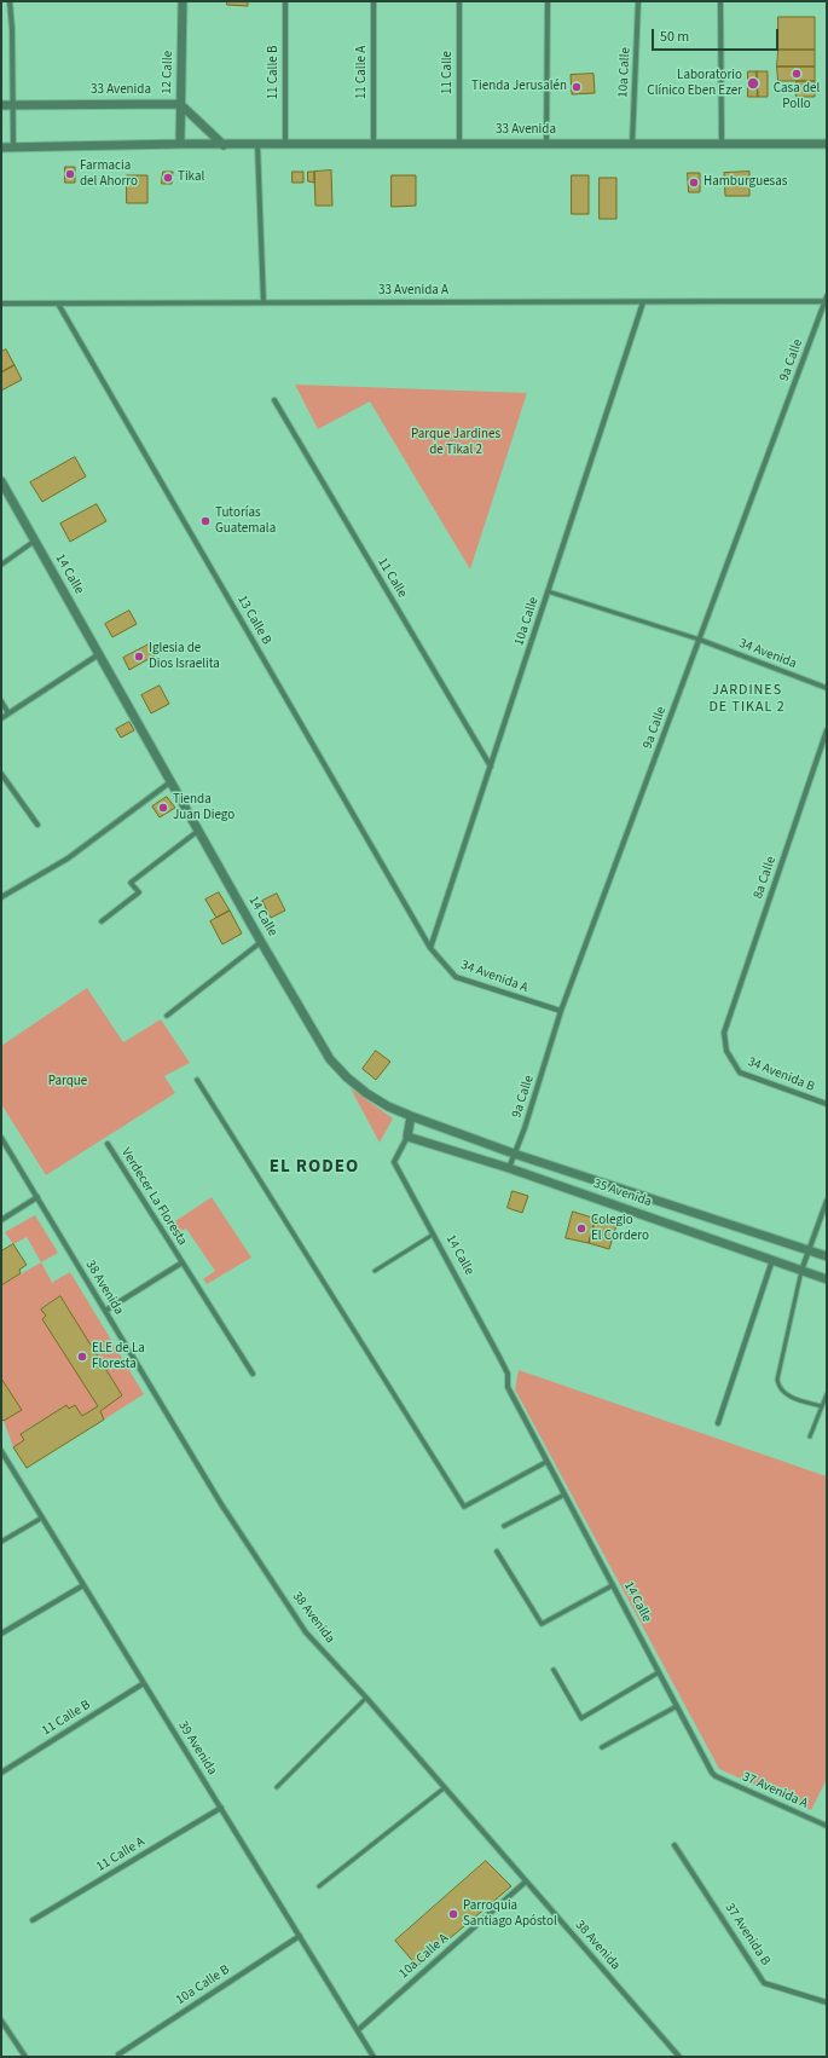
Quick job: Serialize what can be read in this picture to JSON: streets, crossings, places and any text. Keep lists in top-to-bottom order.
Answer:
{
  "streets": {
    "street": [
      "12 Calle",
      "11 Calle B",
      "11 Calle A",
      "11 Calle",
      "10a Calle",
      "33 Avenida",
      "33 Avenida A",
      "9a Calle",
      "14 Calle",
      "13 Calle B",
      "34 Avenida",
      "8a Calle",
      "34 Avenida A",
      "34 Avenida B",
      "35 Avenida",
      "Verdecer La Floresta",
      "38 Avenida",
      "39 Avenida",
      "37 Avenida A",
      "37 Avenida B",
      "10a Calle A",
      "10a Calle B"
    ]
  },
  "crossings": [
    ["12 Calle", "33 Avenida"],
    ["11 Calle B", "33 Avenida"],
    ["11 Calle B", "39 Avenida"],
    ["11 Calle A", "33 Avenida"],
    ["11 Calle A", "39 Avenida"],
    ["11 Calle", "10a Calle"],
    ["11 Calle", "33 Avenida"],
    ["10a Calle", "33 Avenida"],
    ["10a Calle", "33 Avenida A"],
    ["10a Calle", "13 Calle B"],
    ["10a Calle", "34 Avenida A"],
    ["33 Avenida A", "9a Calle"],
    ["33 Avenida A", "13 Calle B"],
    ["9a Calle", "34 Avenida"],
    ["9a Calle", "34 Avenida A"],
    ["9a Calle", "35 Avenida"],
    ["14 Calle", "35 Avenida"],
    ["14 Calle", "37 Avenida A"],
    ["13 Calle B", "34 Avenida A"],
    ["8a Calle", "34 Avenida B"],
    ["Verdecer La Floresta", "38 Avenida"],
    ["38 Avenida", "10a Calle A"],
    ["39 Avenida", "10a Calle A"],
    ["39 Avenida", "10a Calle B"]
  ],
  "districts": ["JARDINES DE TIKAL 2", "EL RODEO"],
  "parks": ["Parque Jardines de Tikal 2", "Parque"],
  "places": [
    "Casa del Pollo",
    "Laboratorio Clínico Eben Ezer",
    "Tienda Jerusalén",
    "Farmacia del Ahorro",
    "Tikal",
    "Hamburguesas",
    "Tutorías Guatemala",
    "Iglesia de Dios Israelita",
    "Tienda Juan Diego",
    "Colegio El Cordero",
    "ELE de La Floresta",
    "Parroquia Santiago Apóstol"
  ],
  "scale_bar": "50 m"
}
